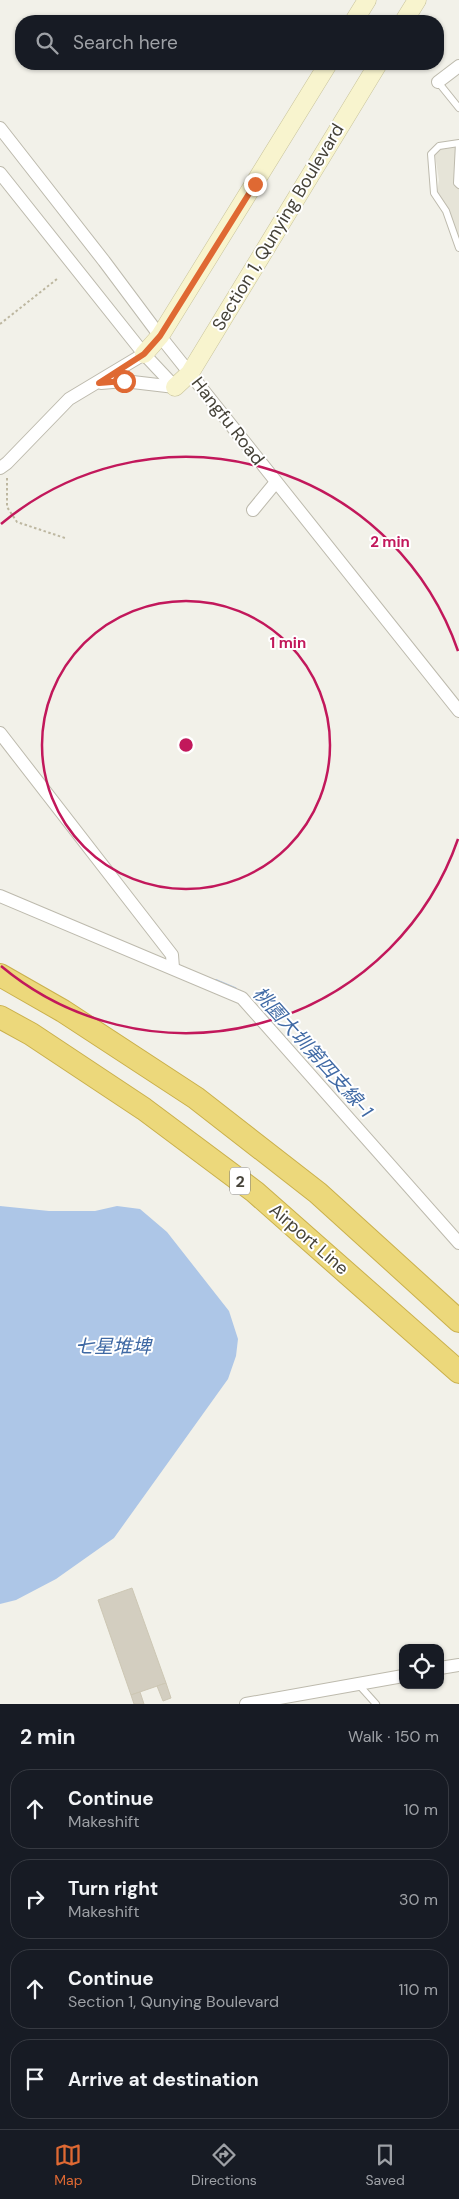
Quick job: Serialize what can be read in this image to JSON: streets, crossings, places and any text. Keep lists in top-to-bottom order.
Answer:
{
  "streets": {
    "highway": ["2", "Airport Line"],
    "street": ["Section 1, Qunying Boulevard", "Hangfu Road"]
  },
  "crossings": [
    ["Section 1, Qunying Boulevard", "Hangfu Road"]
  ],
  "water": ["桃園大圳第四支線-1", "七星堆埤"],
  "page": {
    "search": "Search here",
    "heading": ["2 min", "Walk · 150 m"],
    "list": [
      ["Continue", "Makeshift", "10 m"],
      ["Turn right", "Makeshift", "30 m"],
      ["Continue", "Section 1, Qunying Boulevard", "110 m"],
      "Arrive at destination"
    ],
    "nav": ["Map", "Directions", "Saved"]
  },
  "rings": ["2 min", "1 min"]
}
